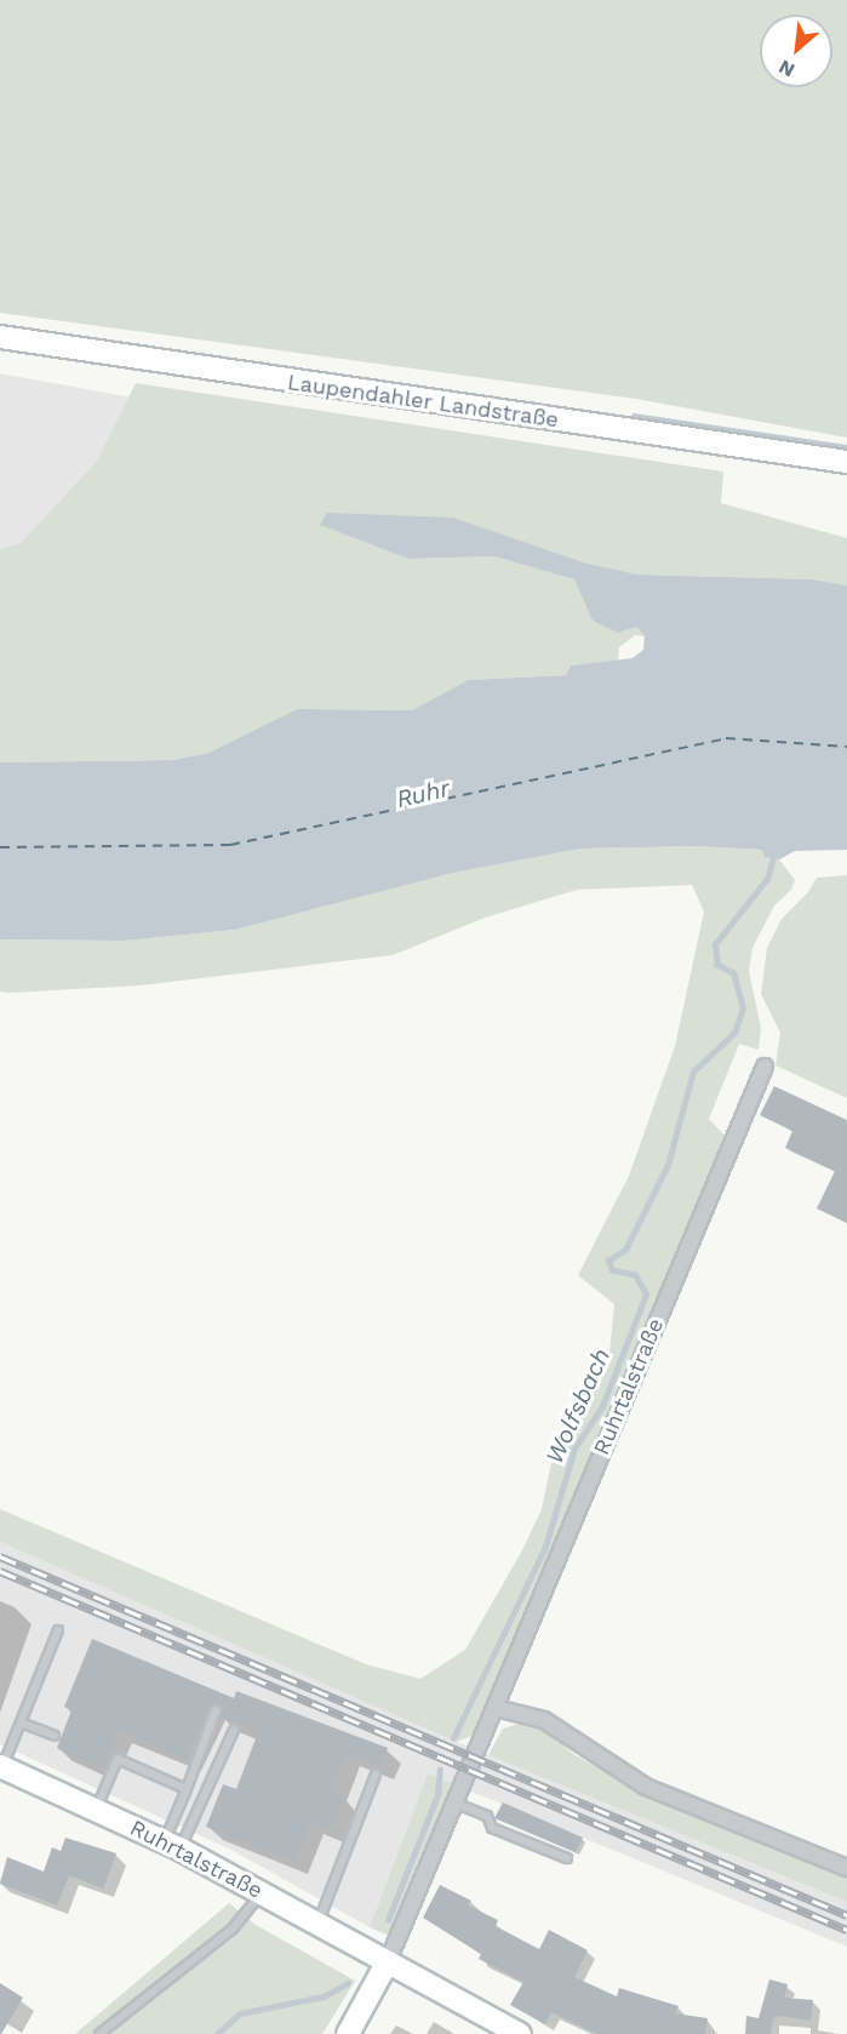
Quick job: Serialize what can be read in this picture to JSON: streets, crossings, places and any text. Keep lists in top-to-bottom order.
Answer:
{
  "streets": {
    "main road": ["Laupendahler Landstraße", "Ruhrtalstraße"]
  },
  "water": ["Ruhr", "Wolfsbach"],
  "north": "bottom left"
}
